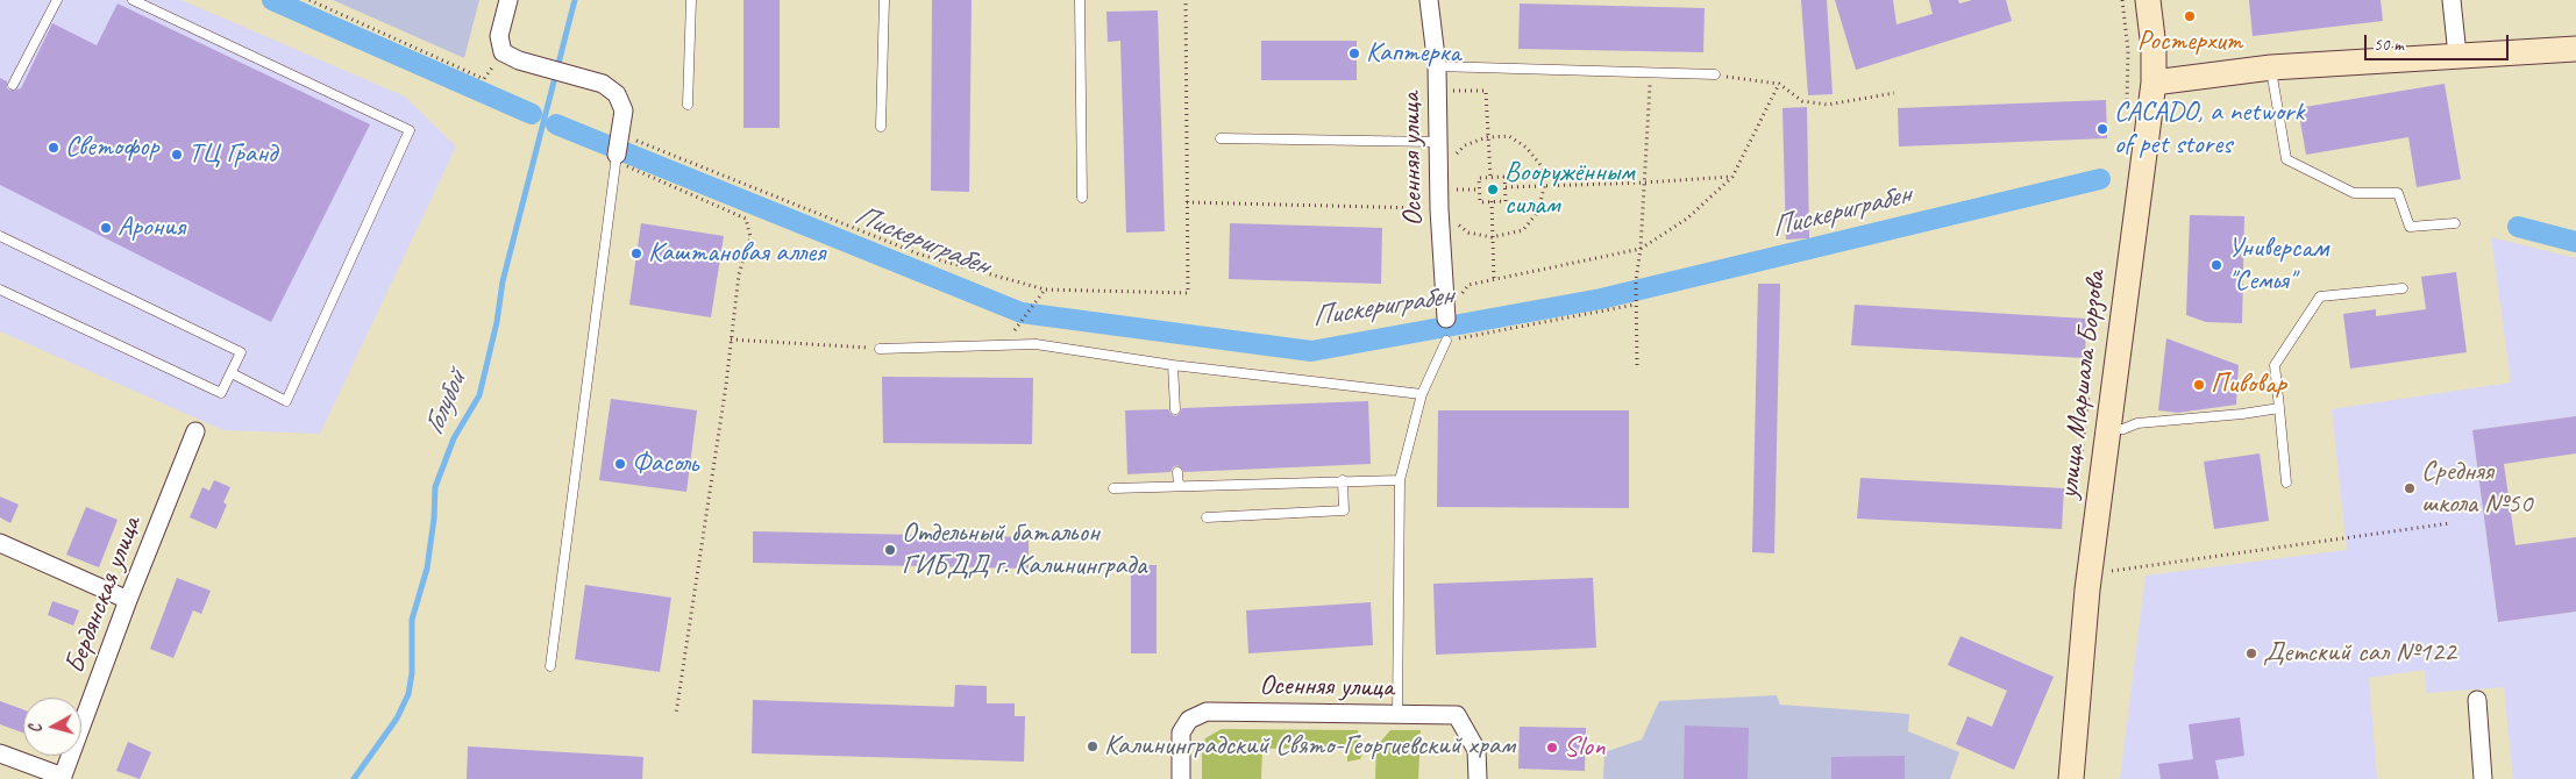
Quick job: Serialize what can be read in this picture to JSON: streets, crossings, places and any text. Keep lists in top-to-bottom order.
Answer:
{
  "streets": {
    "main road": ["улица Маршала Борзова"],
    "street": ["Осенняя улица", "Бердянская улица"]
  },
  "water": ["Пискериграбен", "Голубой"],
  "places": [
    "Ростерхит",
    "Каптерка",
    "CACADO, a network of pet stores",
    "Светофор",
    "ТЦ Гранд",
    "Вооружённым силам",
    "Арония",
    "Каштановая аллея",
    "Универсам \"Семья\"",
    "Пивовар",
    "Фасоль",
    "Средняя школа №50",
    "Отдельный батальон ГИБДД г. Калининграда",
    "Детский сал №122",
    "Калининградский Свято-Георгиевский храм",
    "Slon"
  ],
  "scale_bar": "50 m",
  "north": "left"
}
